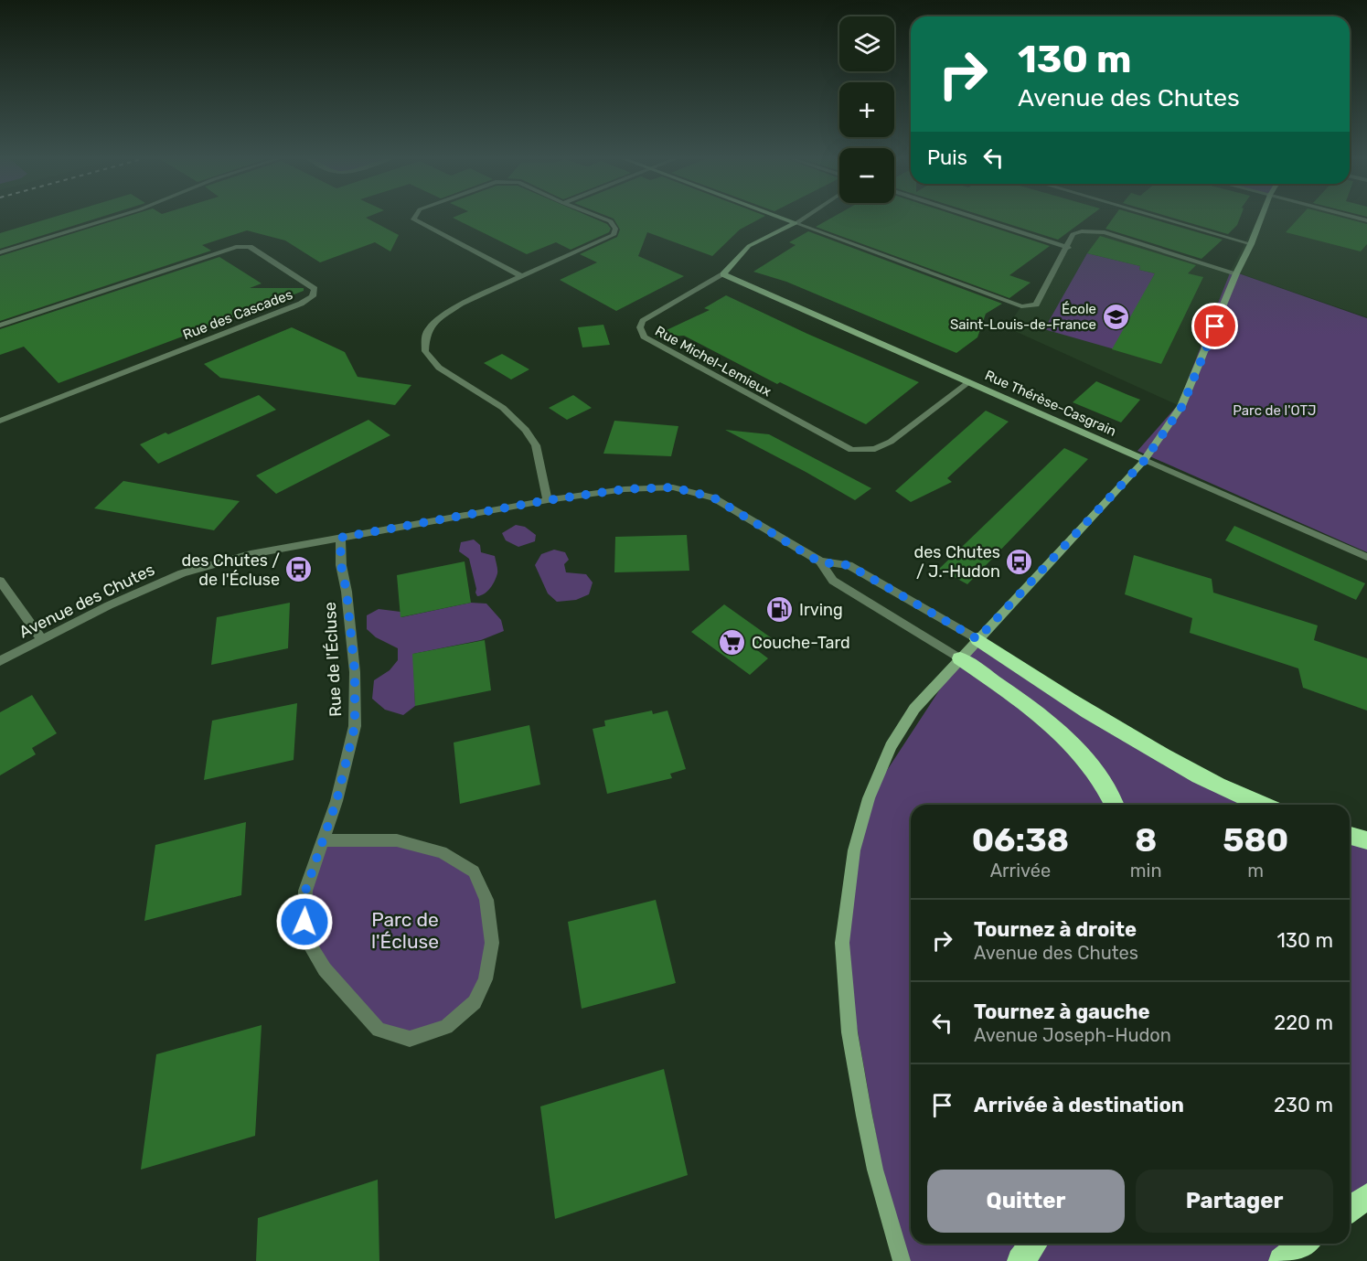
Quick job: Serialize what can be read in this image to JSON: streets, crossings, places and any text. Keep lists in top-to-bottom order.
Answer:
{
  "streets": {
    "street": [
      "Rue des Cascades",
      "Rue Michel-Lemieux",
      "Rue Thérèse-Casgrain",
      "Avenue des Chutes",
      "Rue de l'Écluse"
    ]
  },
  "crossings": [
    ["Rue Michel-Lemieux", "Rue Thérèse-Casgrain"],
    ["Avenue des Chutes", "Rue de l'Écluse"]
  ],
  "parks": ["Parc de l'OTJ", "Parc de l'Écluse"],
  "places": {
    "school or university": ["École Saint-Louis-de-France"],
    "bus stop": ["des Chutes / J.-Hudon", "des Chutes / de l'Écluse"],
    "fuel station": ["Irving"],
    "supermarket": ["Couche-Tard"]
  },
  "page": {
    "map_buttons": ["+", "−"],
    "turn": ["130 m", "Avenue des Chutes"],
    "then": "Puis",
    "eta": [
      "06:38",
      "Arrivée",
      "8",
      "min",
      "580",
      "m"
    ],
    "list": [
      {
        "name": "Tournez à droite",
        "note": "Avenue des Chutes",
        "value": "130 m"
      },
      {
        "name": "Tournez à gauche",
        "note": "Avenue Joseph-Hudon",
        "value": "220 m"
      },
      {
        "name": "Arrivée à destination",
        "value": "230 m"
      }
    ],
    "buttons": ["Quitter", "Partager"]
  }
}
